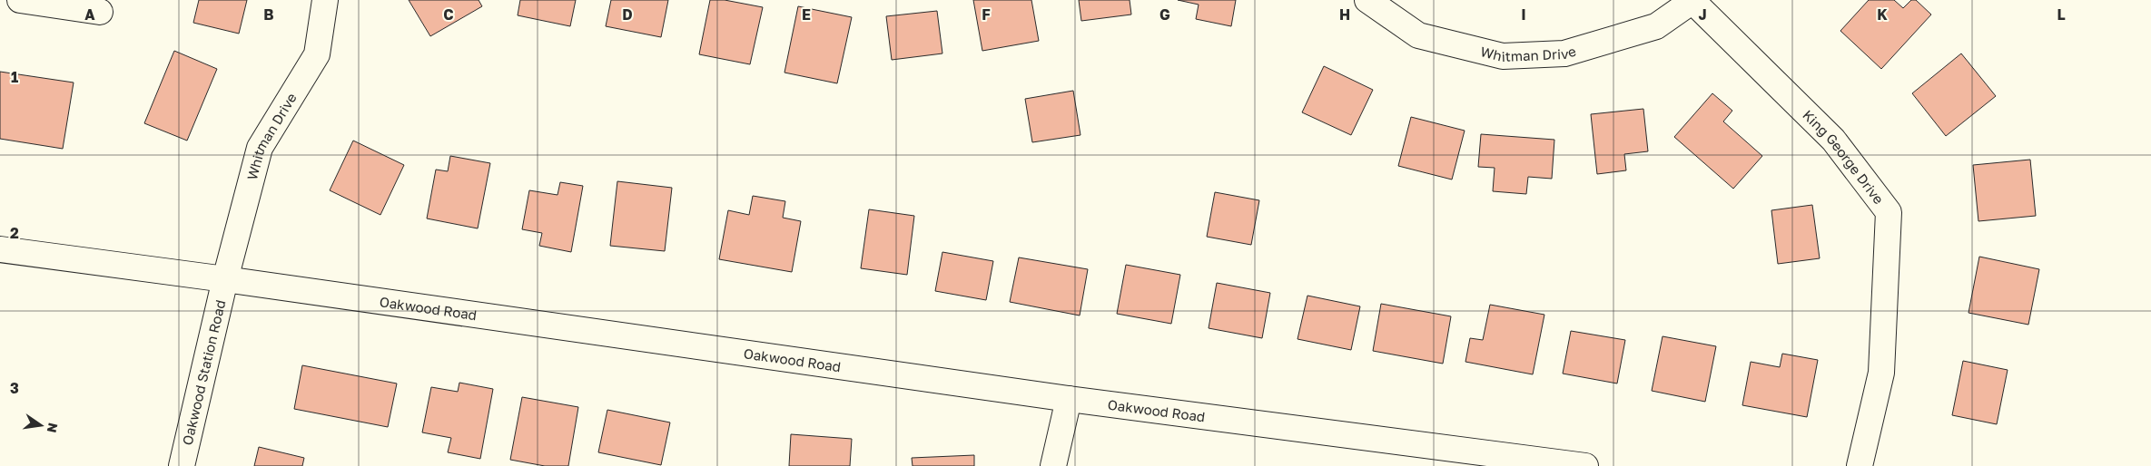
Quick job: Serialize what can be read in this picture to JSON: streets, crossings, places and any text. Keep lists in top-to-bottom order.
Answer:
{
  "streets": {
    "street": [
      "Whitman Drive",
      "King George Drive",
      "Oakwood Road",
      "Oakwood Station Road"
    ]
  },
  "crossings": [
    ["Whitman Drive", "King George Drive"],
    ["Whitman Drive", "Oakwood Road"],
    ["Whitman Drive", "Oakwood Station Road"],
    ["Oakwood Road", "Oakwood Station Road"]
  ],
  "north": "right",
  "grid": {
    "columns": [
      "A",
      "B",
      "C",
      "D",
      "E",
      "F",
      "G",
      "H",
      "I",
      "J",
      "K",
      "L"
    ],
    "rows": ["1", "2", "3"]
  }
}
